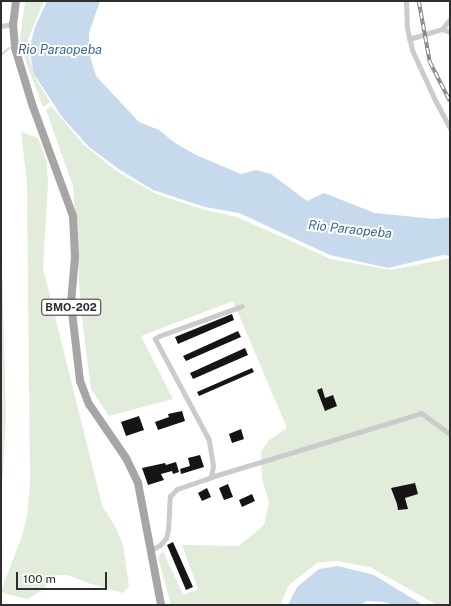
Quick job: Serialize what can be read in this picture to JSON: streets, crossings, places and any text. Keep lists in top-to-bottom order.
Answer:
{
  "streets": {
    "main road": ["BMO-202"]
  },
  "water": ["Rio Paraopeba"],
  "scale_bar": "100 m"
}
